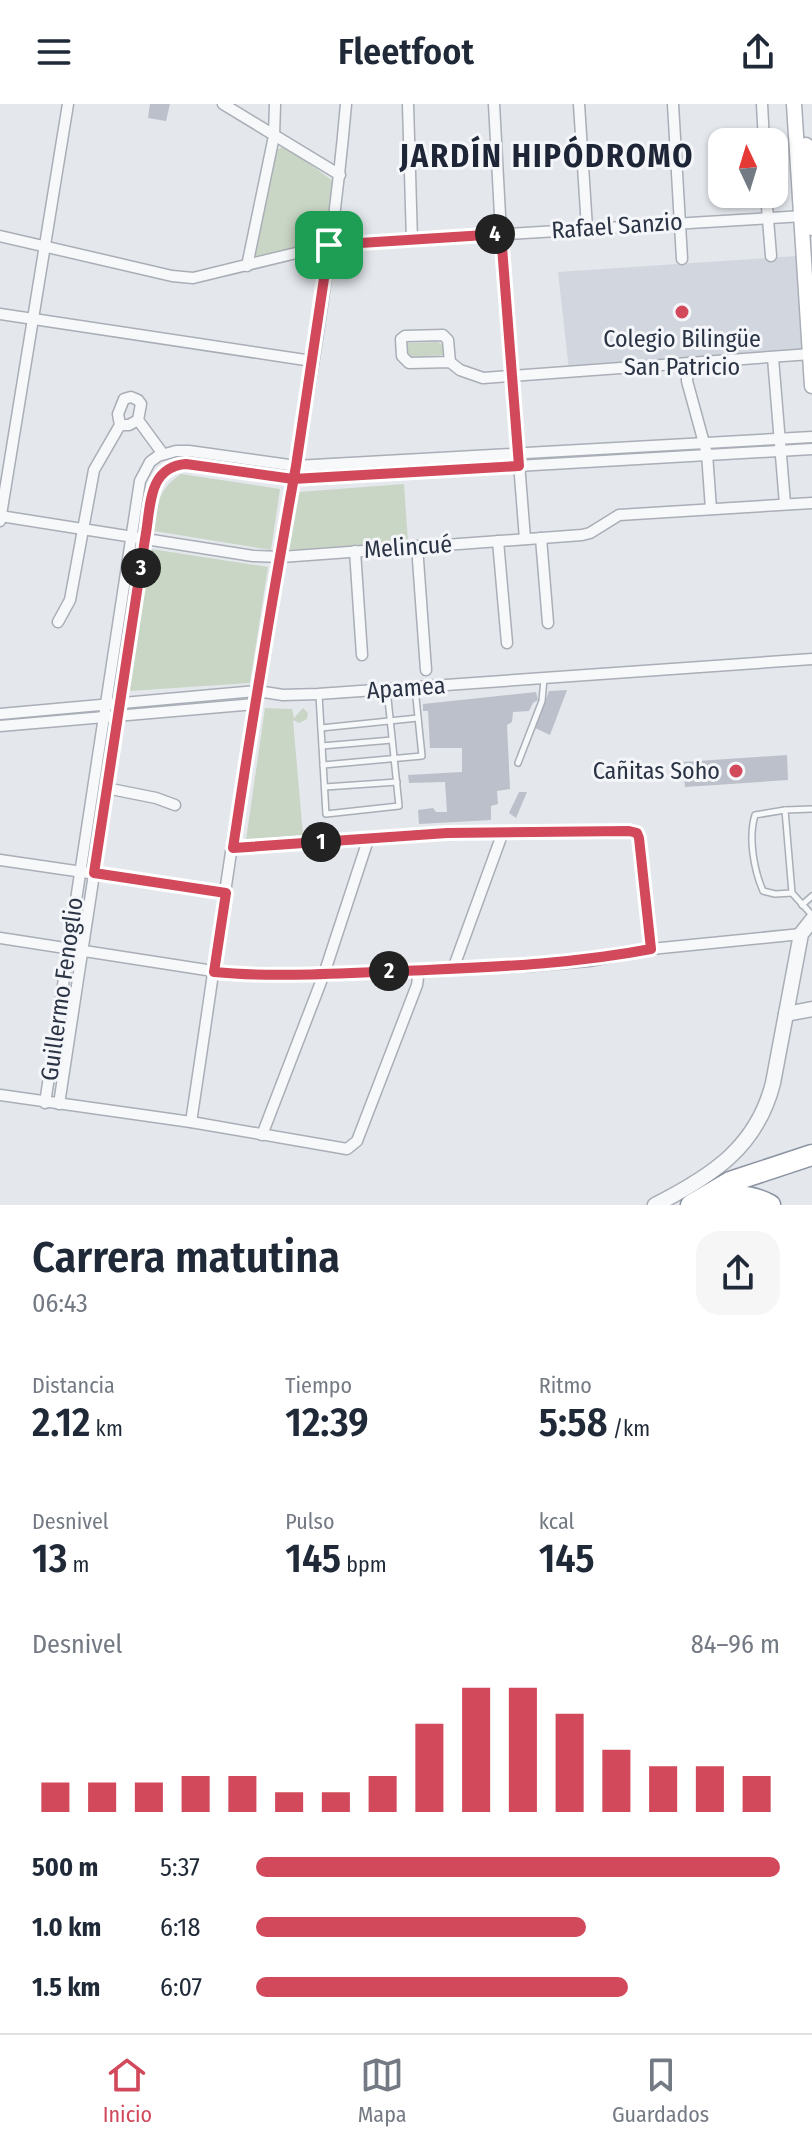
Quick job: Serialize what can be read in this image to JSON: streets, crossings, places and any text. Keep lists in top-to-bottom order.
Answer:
{
  "streets": {
    "street": [
      "Rafael Sanzio",
      "Melincué",
      "Apamea",
      "Guillermo Fenoglio"
    ]
  },
  "crossings": [
    ["Melincué", "Guillermo Fenoglio"],
    ["Apamea", "Guillermo Fenoglio"]
  ],
  "districts": ["JARDÍN HIPÓDROMO"],
  "places": ["Colegio Bilingüe San Patricio", "Cañitas Soho"],
  "north": "top",
  "page": {
    "header": "Fleetfoot",
    "pins": [
      "4",
      "3",
      "1",
      "2"
    ],
    "heading": ["Carrera matutina", "06:43"],
    "stats": [
      ["Distancia", "2.12 km"],
      ["Tiempo", "12:39"],
      ["Ritmo", "5:58 /km"],
      ["Desnivel", "13 m"],
      ["Pulso", "145 bpm"],
      ["kcal", "145"]
    ],
    "chart": ["Desnivel", "84–96 m"],
    "list": [
      {
        "name": "500 m",
        "note": "5:37"
      },
      {
        "name": "1.0 km",
        "note": "6:18"
      },
      {
        "name": "1.5 km",
        "note": "6:07"
      }
    ],
    "tabs": ["Inicio", "Mapa", "Guardados"]
  }
}
